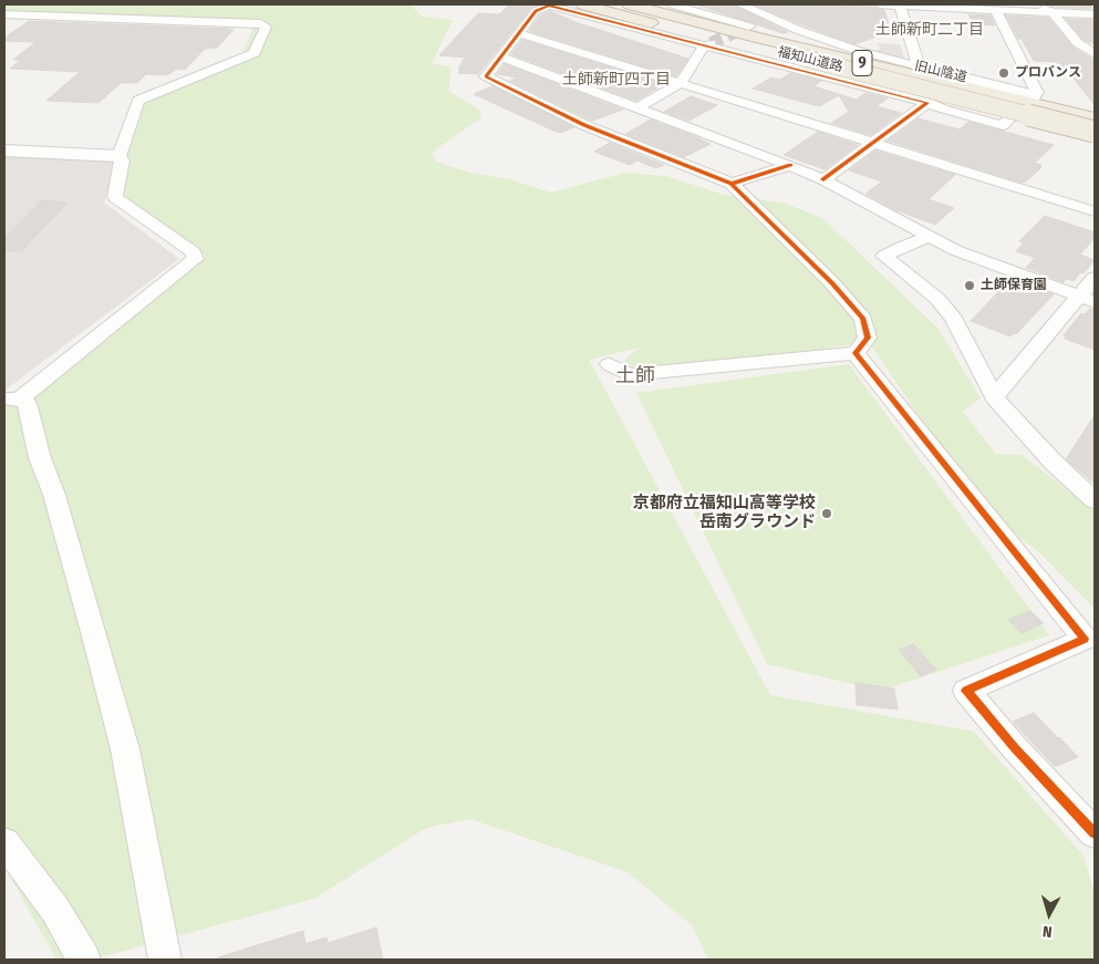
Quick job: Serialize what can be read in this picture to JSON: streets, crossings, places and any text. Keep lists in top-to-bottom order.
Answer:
{
  "streets": {
    "highway": ["福知山道路", "9"],
    "street": ["旧山陰道"]
  },
  "crossings": [
    ["9", "旧山陰道"]
  ],
  "districts": ["土師新町二丁目", "土師新町四丁目", "土師"],
  "places": ["プロバンス", "土師保育園", "京都府立福知山高等学校 岳南グラウンド"],
  "north": "bottom"
}
